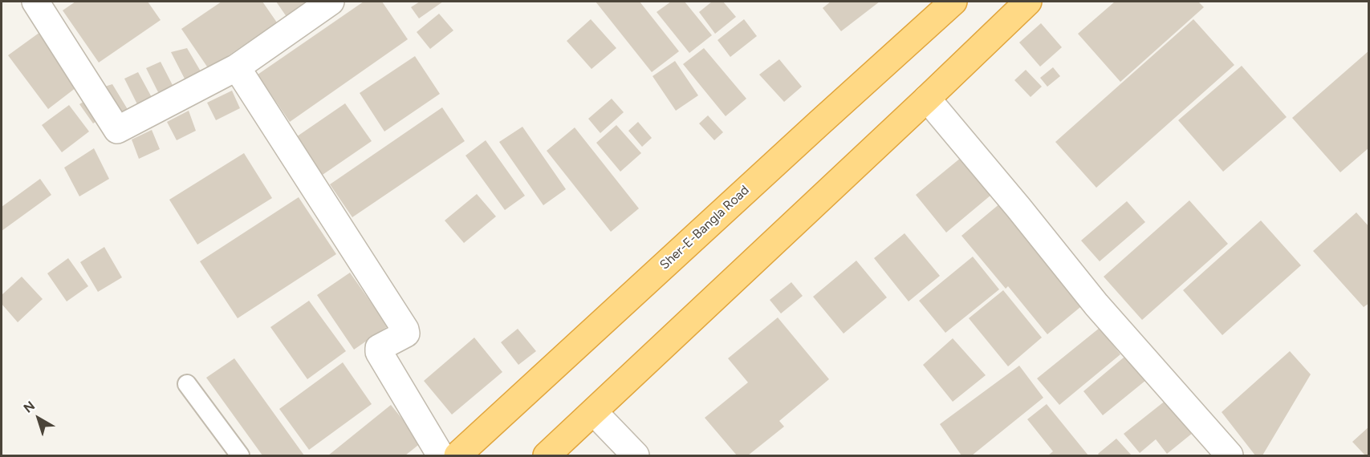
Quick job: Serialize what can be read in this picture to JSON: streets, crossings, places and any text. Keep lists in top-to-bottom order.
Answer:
{
  "streets": {
    "highway": ["Sher-E-Bangla Road"]
  },
  "north": "top left"
}
